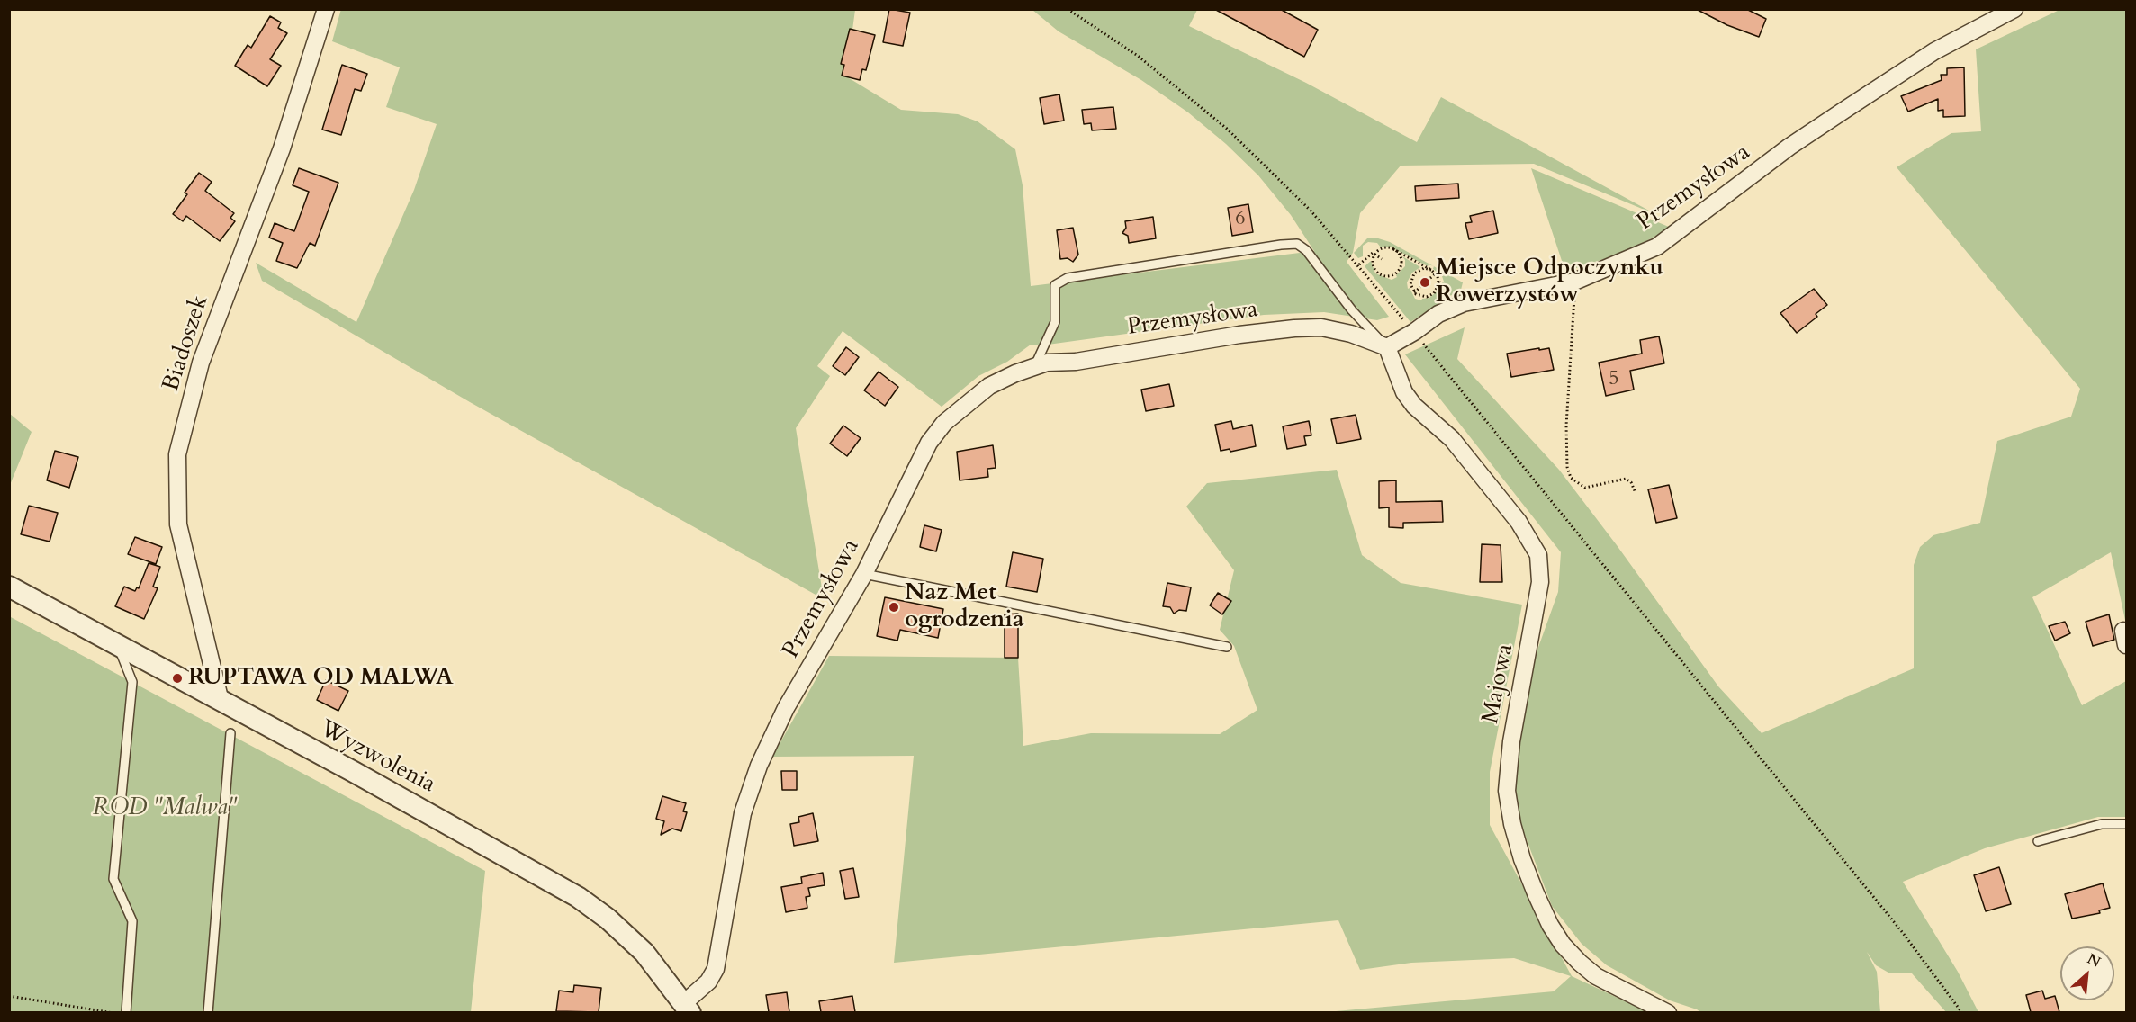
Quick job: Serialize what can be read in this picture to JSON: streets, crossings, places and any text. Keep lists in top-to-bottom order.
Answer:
{
  "streets": {
    "street": [
      "Przemysłowa",
      "Biadoszek",
      "Majowa",
      "Wyzwolenia"
    ]
  },
  "crossings": [
    ["Przemysłowa", "Majowa"],
    ["Przemysłowa", "Wyzwolenia"],
    ["Biadoszek", "Wyzwolenia"]
  ],
  "parks": ["ROD \"Malwa\""],
  "places": ["Miejsce Odpoczynku Rowerzystów", "Naz Met ogrodzenia", "RUPTAWA OD MALWA"],
  "house_numbers": ["6", "5"],
  "north": "top right"
}
